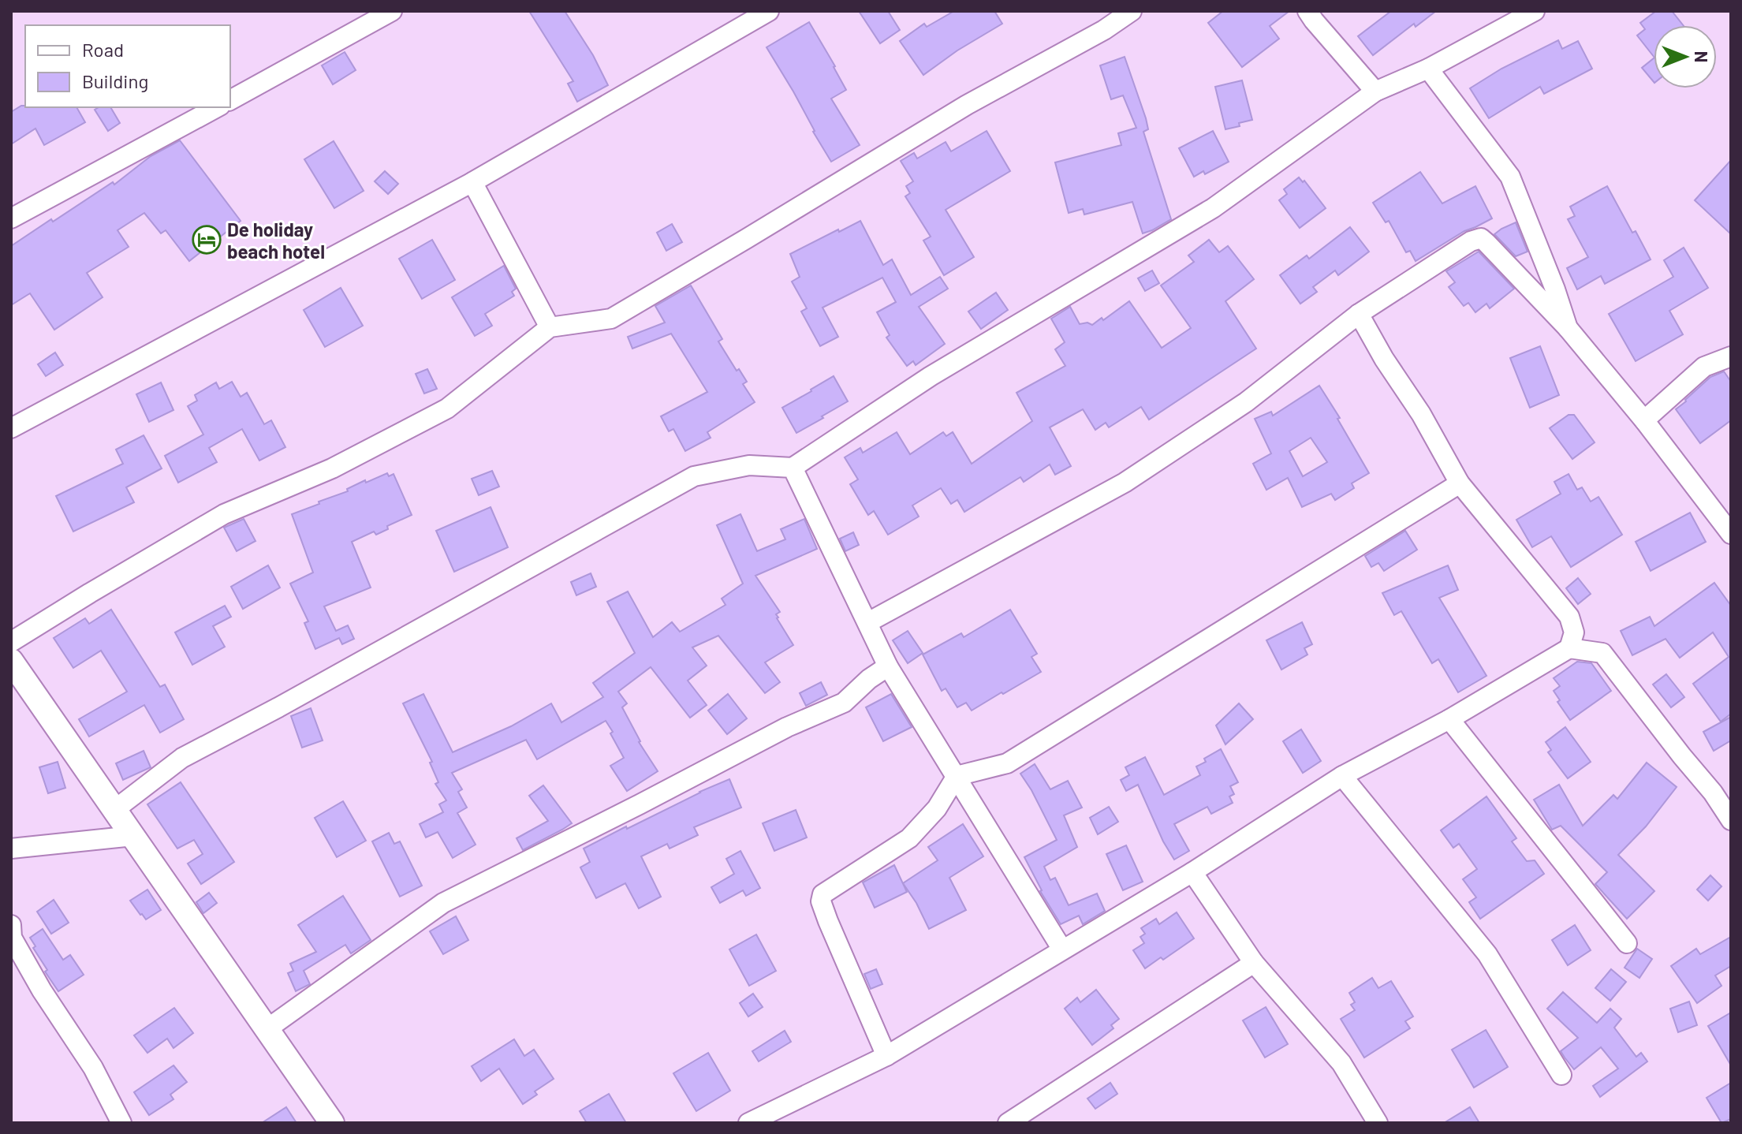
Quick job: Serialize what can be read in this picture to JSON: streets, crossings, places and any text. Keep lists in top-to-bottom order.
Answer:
{
  "places": {
    "hotel": ["De holiday beach hotel"]
  },
  "legend": ["Road", "Building"],
  "north": "right"
}
